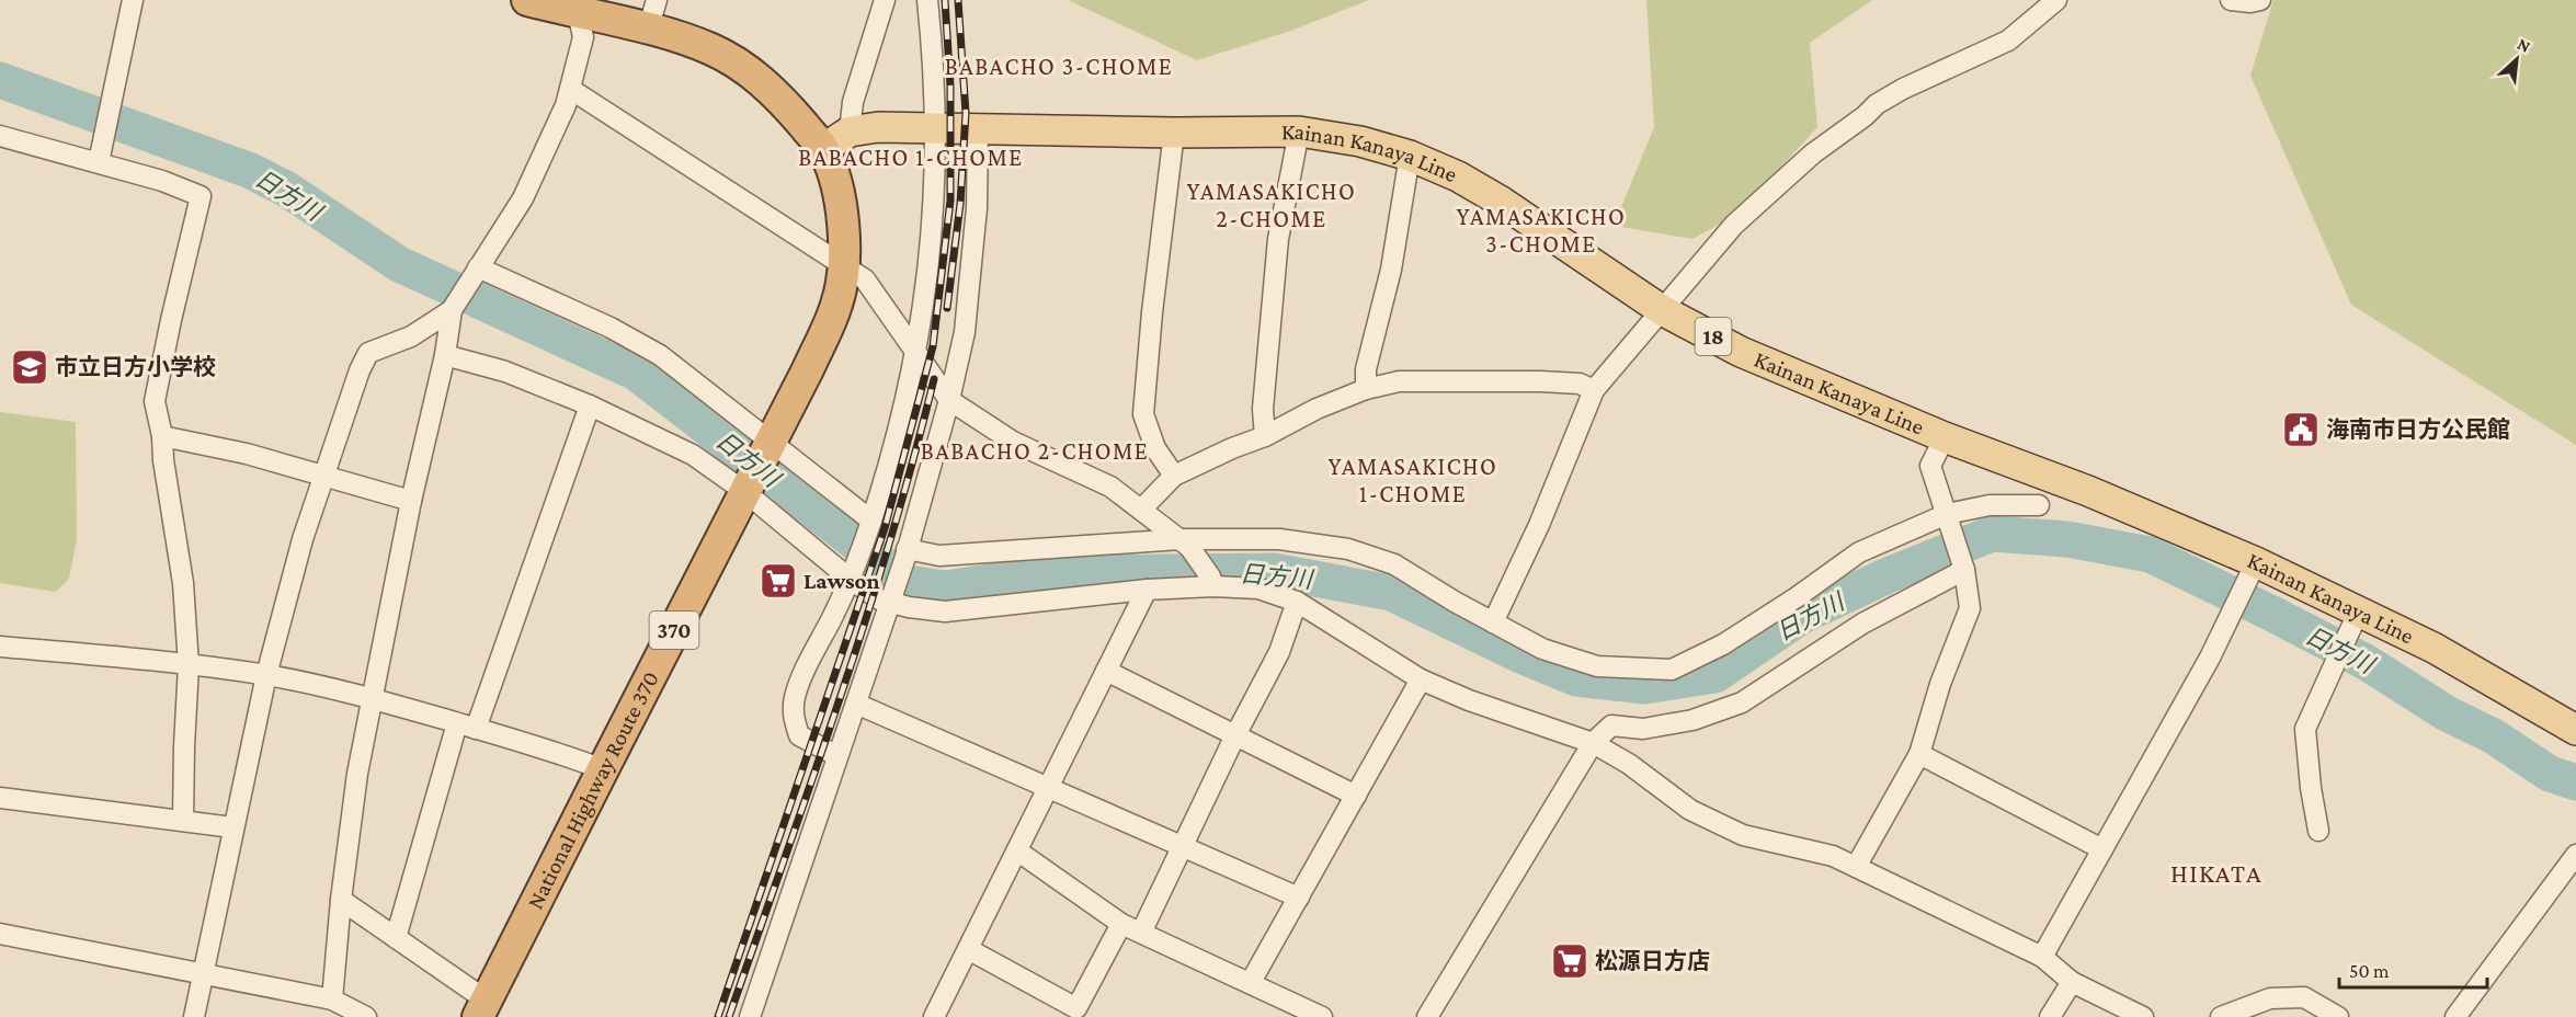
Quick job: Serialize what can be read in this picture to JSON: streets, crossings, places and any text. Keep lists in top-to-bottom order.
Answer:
{
  "streets": {
    "highway": ["370", "National Highway Route 370"],
    "main road": ["Kainan Kanaya Line", "18"]
  },
  "crossings": [
    ["Kainan Kanaya Line", "National Highway Route 370"]
  ],
  "districts": [
    "BABACHO 3-CHOME",
    "BABACHO 1-CHOME",
    "YAMASAKICHO 2-CHOME",
    "YAMASAKICHO 3-CHOME",
    "BABACHO 2-CHOME",
    "YAMASAKICHO 1-CHOME",
    "HIKATA"
  ],
  "water": ["日方川"],
  "places": {
    "school or university": ["市立日方小学校"],
    "public building": ["海南市日方公民館"],
    "supermarket": ["Lawson", "松源日方店"]
  },
  "scale_bar": "50 m",
  "north": "top right"
}
